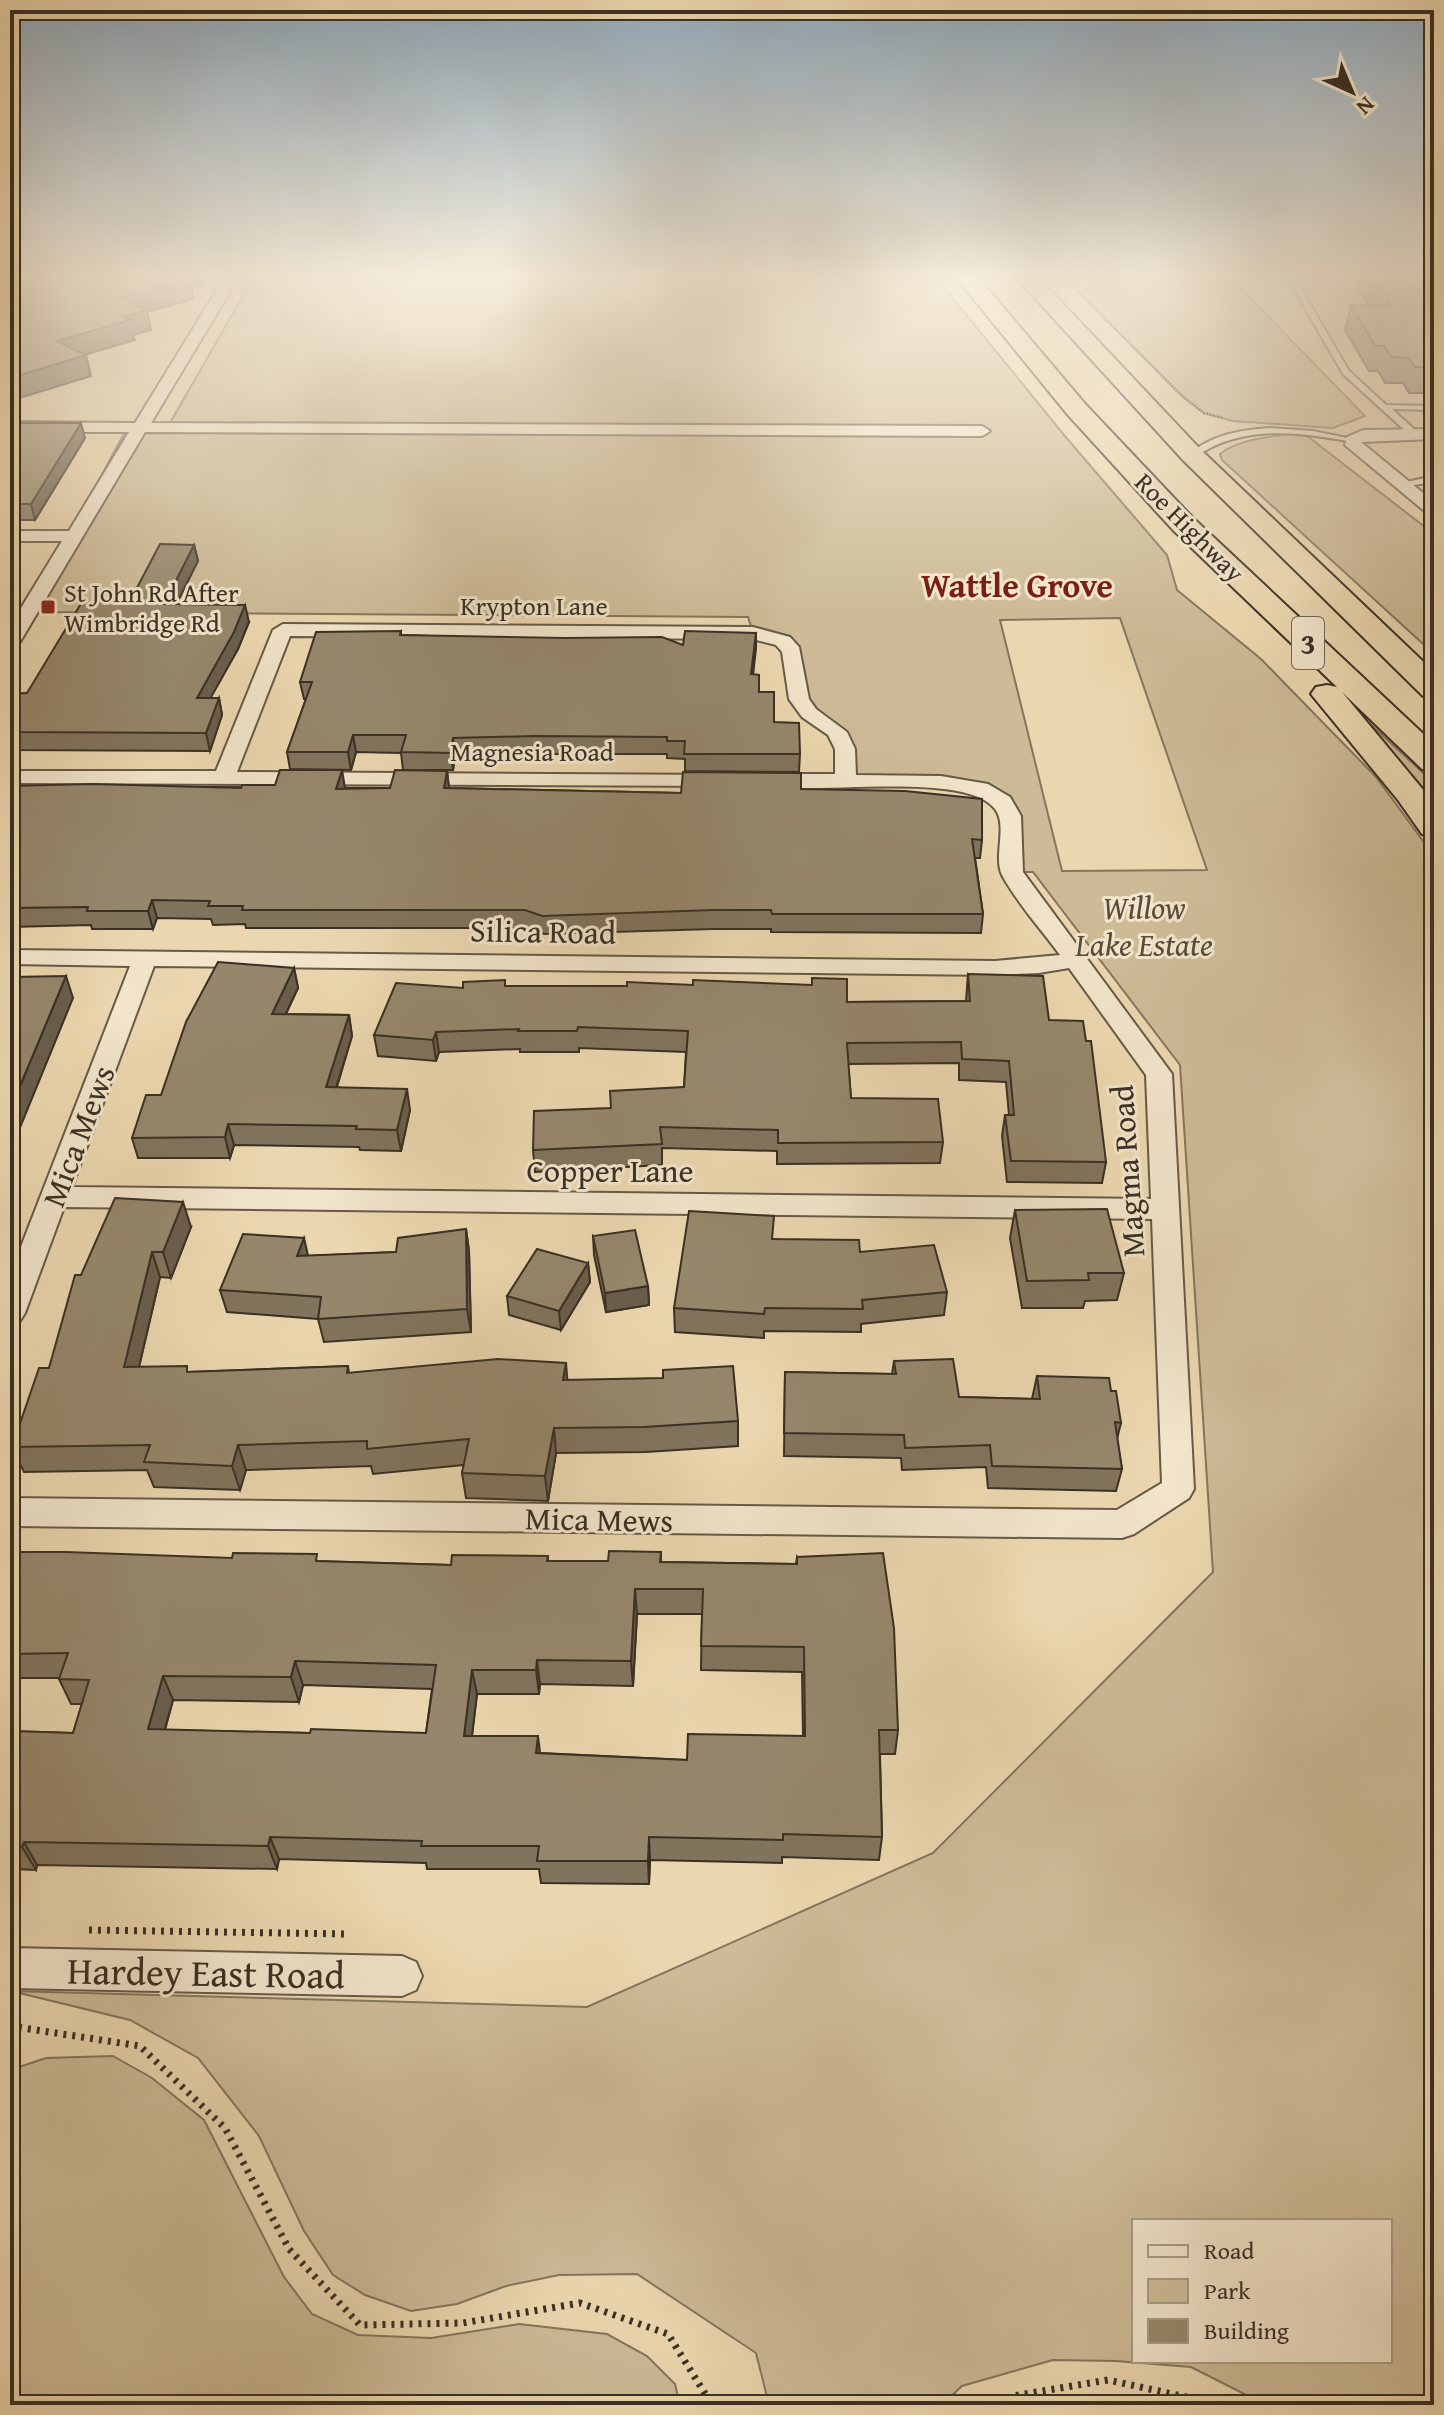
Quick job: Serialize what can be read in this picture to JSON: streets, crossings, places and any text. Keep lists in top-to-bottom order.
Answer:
{
  "streets": {
    "highway": ["Roe Highway", "3"],
    "street": [
      "Krypton Lane",
      "Magnesia Road",
      "Silica Road",
      "Mica Mews",
      "Copper Lane",
      "Magma Road",
      "Hardey East Road"
    ]
  },
  "crossings": [
    ["Krypton Lane", "Magnesia Road"],
    ["Magnesia Road", "Magma Road"],
    ["Silica Road", "Mica Mews"],
    ["Silica Road", "Magma Road"],
    ["Mica Mews", "Copper Lane"],
    ["Mica Mews", "Magma Road"],
    ["Copper Lane", "Magma Road"]
  ],
  "districts": ["Wattle Grove"],
  "parks": ["Willow Lake Estate"],
  "places": {
    "transit": ["St John Rd After Wimbridge Rd"]
  },
  "legend": ["Road", "Park", "Building"],
  "north": "bottom right"
}
